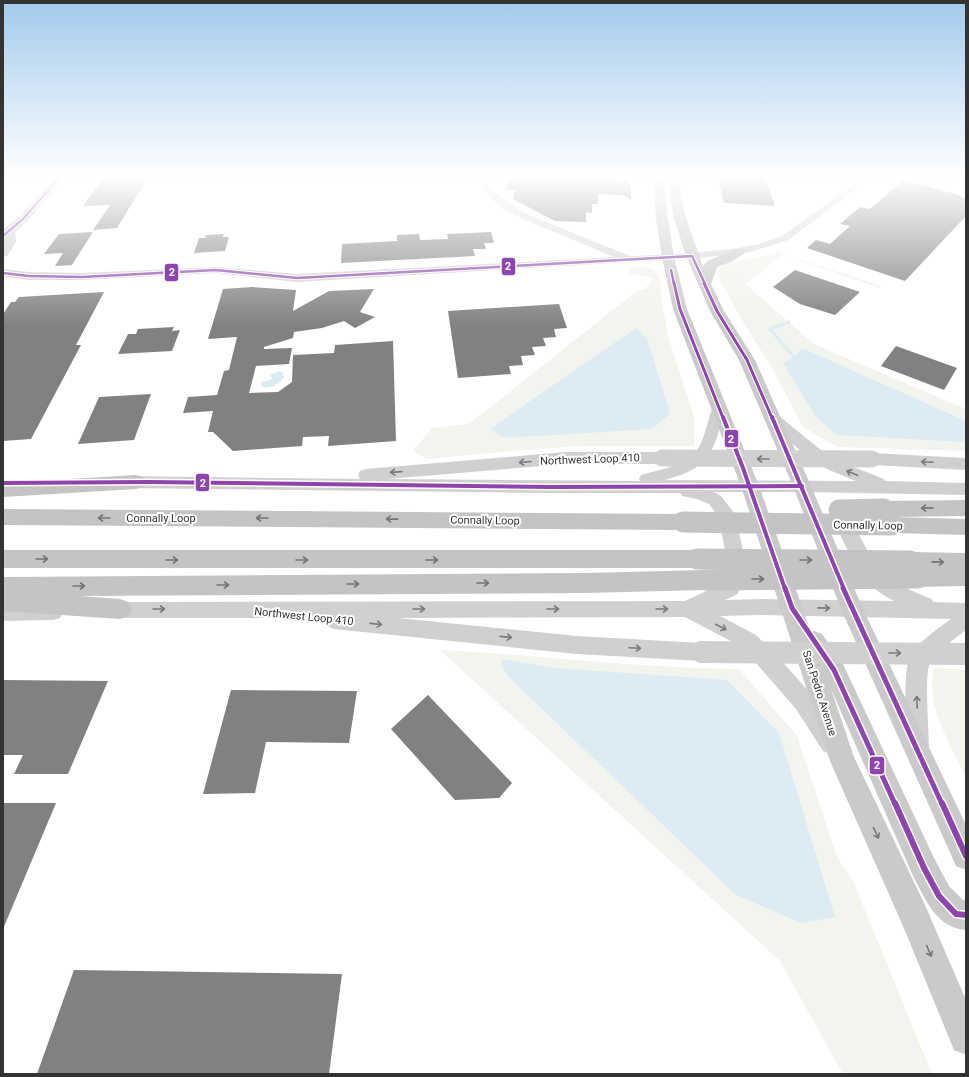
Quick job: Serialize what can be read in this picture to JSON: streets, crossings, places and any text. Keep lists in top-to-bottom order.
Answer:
{
  "streets": {
    "highway": ["Connally Loop"],
    "main road": ["Northwest Loop 410", "San Pedro Avenue"]
  },
  "crossings": [
    ["Northwest Loop 410", "San Pedro Avenue"]
  ],
  "lines": ["transit line 2"]
}
